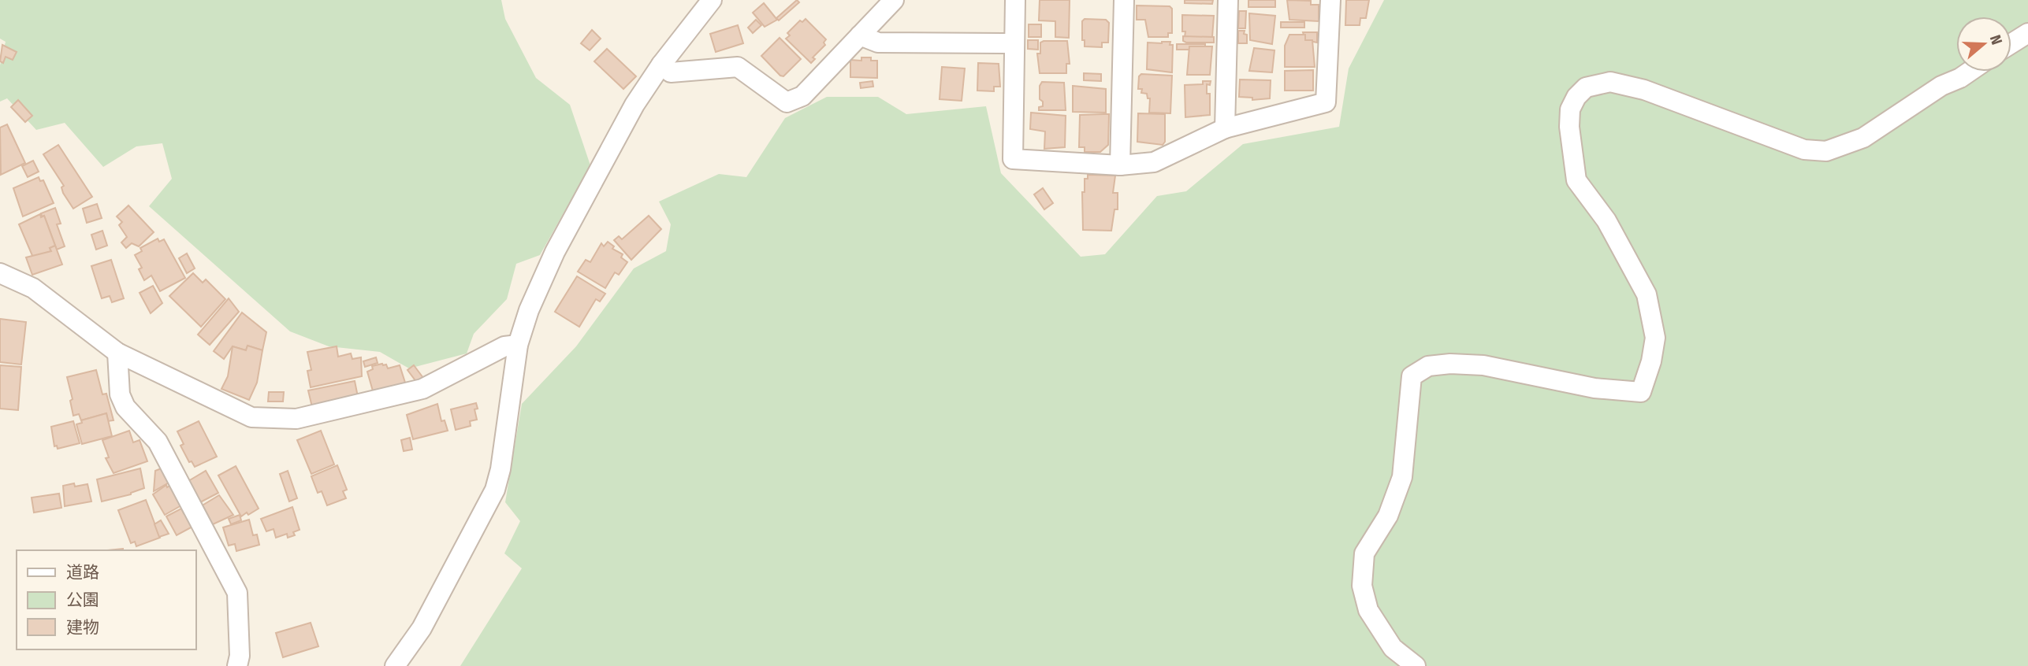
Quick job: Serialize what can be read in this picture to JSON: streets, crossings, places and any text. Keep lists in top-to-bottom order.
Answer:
{
  "legend": ["道路", "公園", "建物"],
  "north": "right"
}
